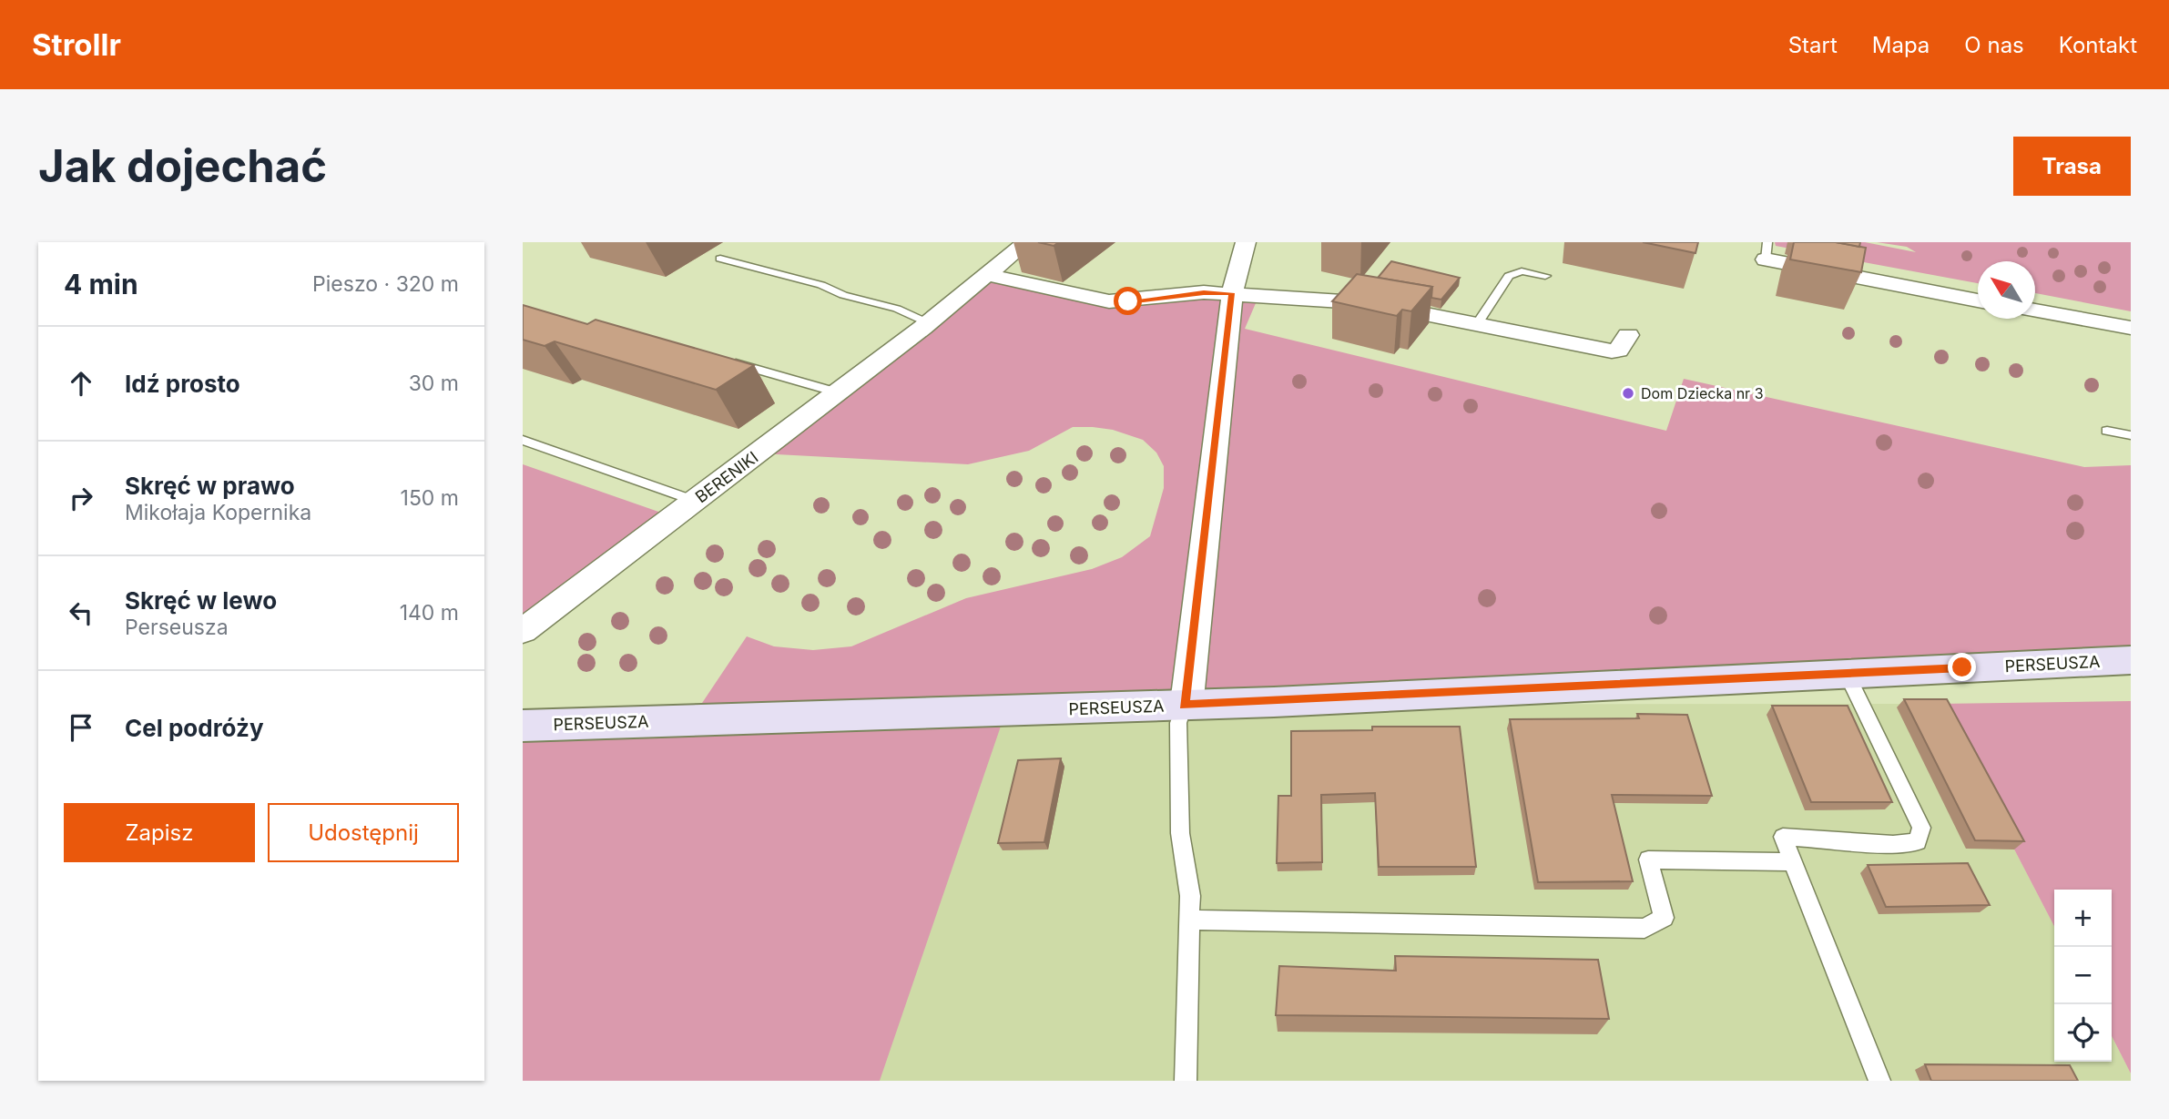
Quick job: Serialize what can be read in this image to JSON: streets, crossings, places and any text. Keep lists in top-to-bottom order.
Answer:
{
  "streets": {
    "street": ["BERENIKI", "PERSEUSZA"]
  },
  "places": ["Dom Dziecka nr 3"],
  "north": "top left",
  "page": {
    "header": "Strollr",
    "nav": [
      "Start",
      "Mapa",
      "O nas",
      "Kontakt"
    ],
    "buttons": [
      "Trasa",
      ["Zapisz", "Udostępnij"]
    ],
    "title": "Jak dojechać",
    "heading": ["4 min", "Pieszo · 320 m"],
    "list": [
      ["Idź prosto", "30 m"],
      ["Skręć w prawo", "Mikołaja Kopernika", "150 m"],
      ["Skręć w lewo", "Perseusza", "140 m"],
      "Cel podróży"
    ],
    "map_buttons": ["+", "−"]
  }
}
